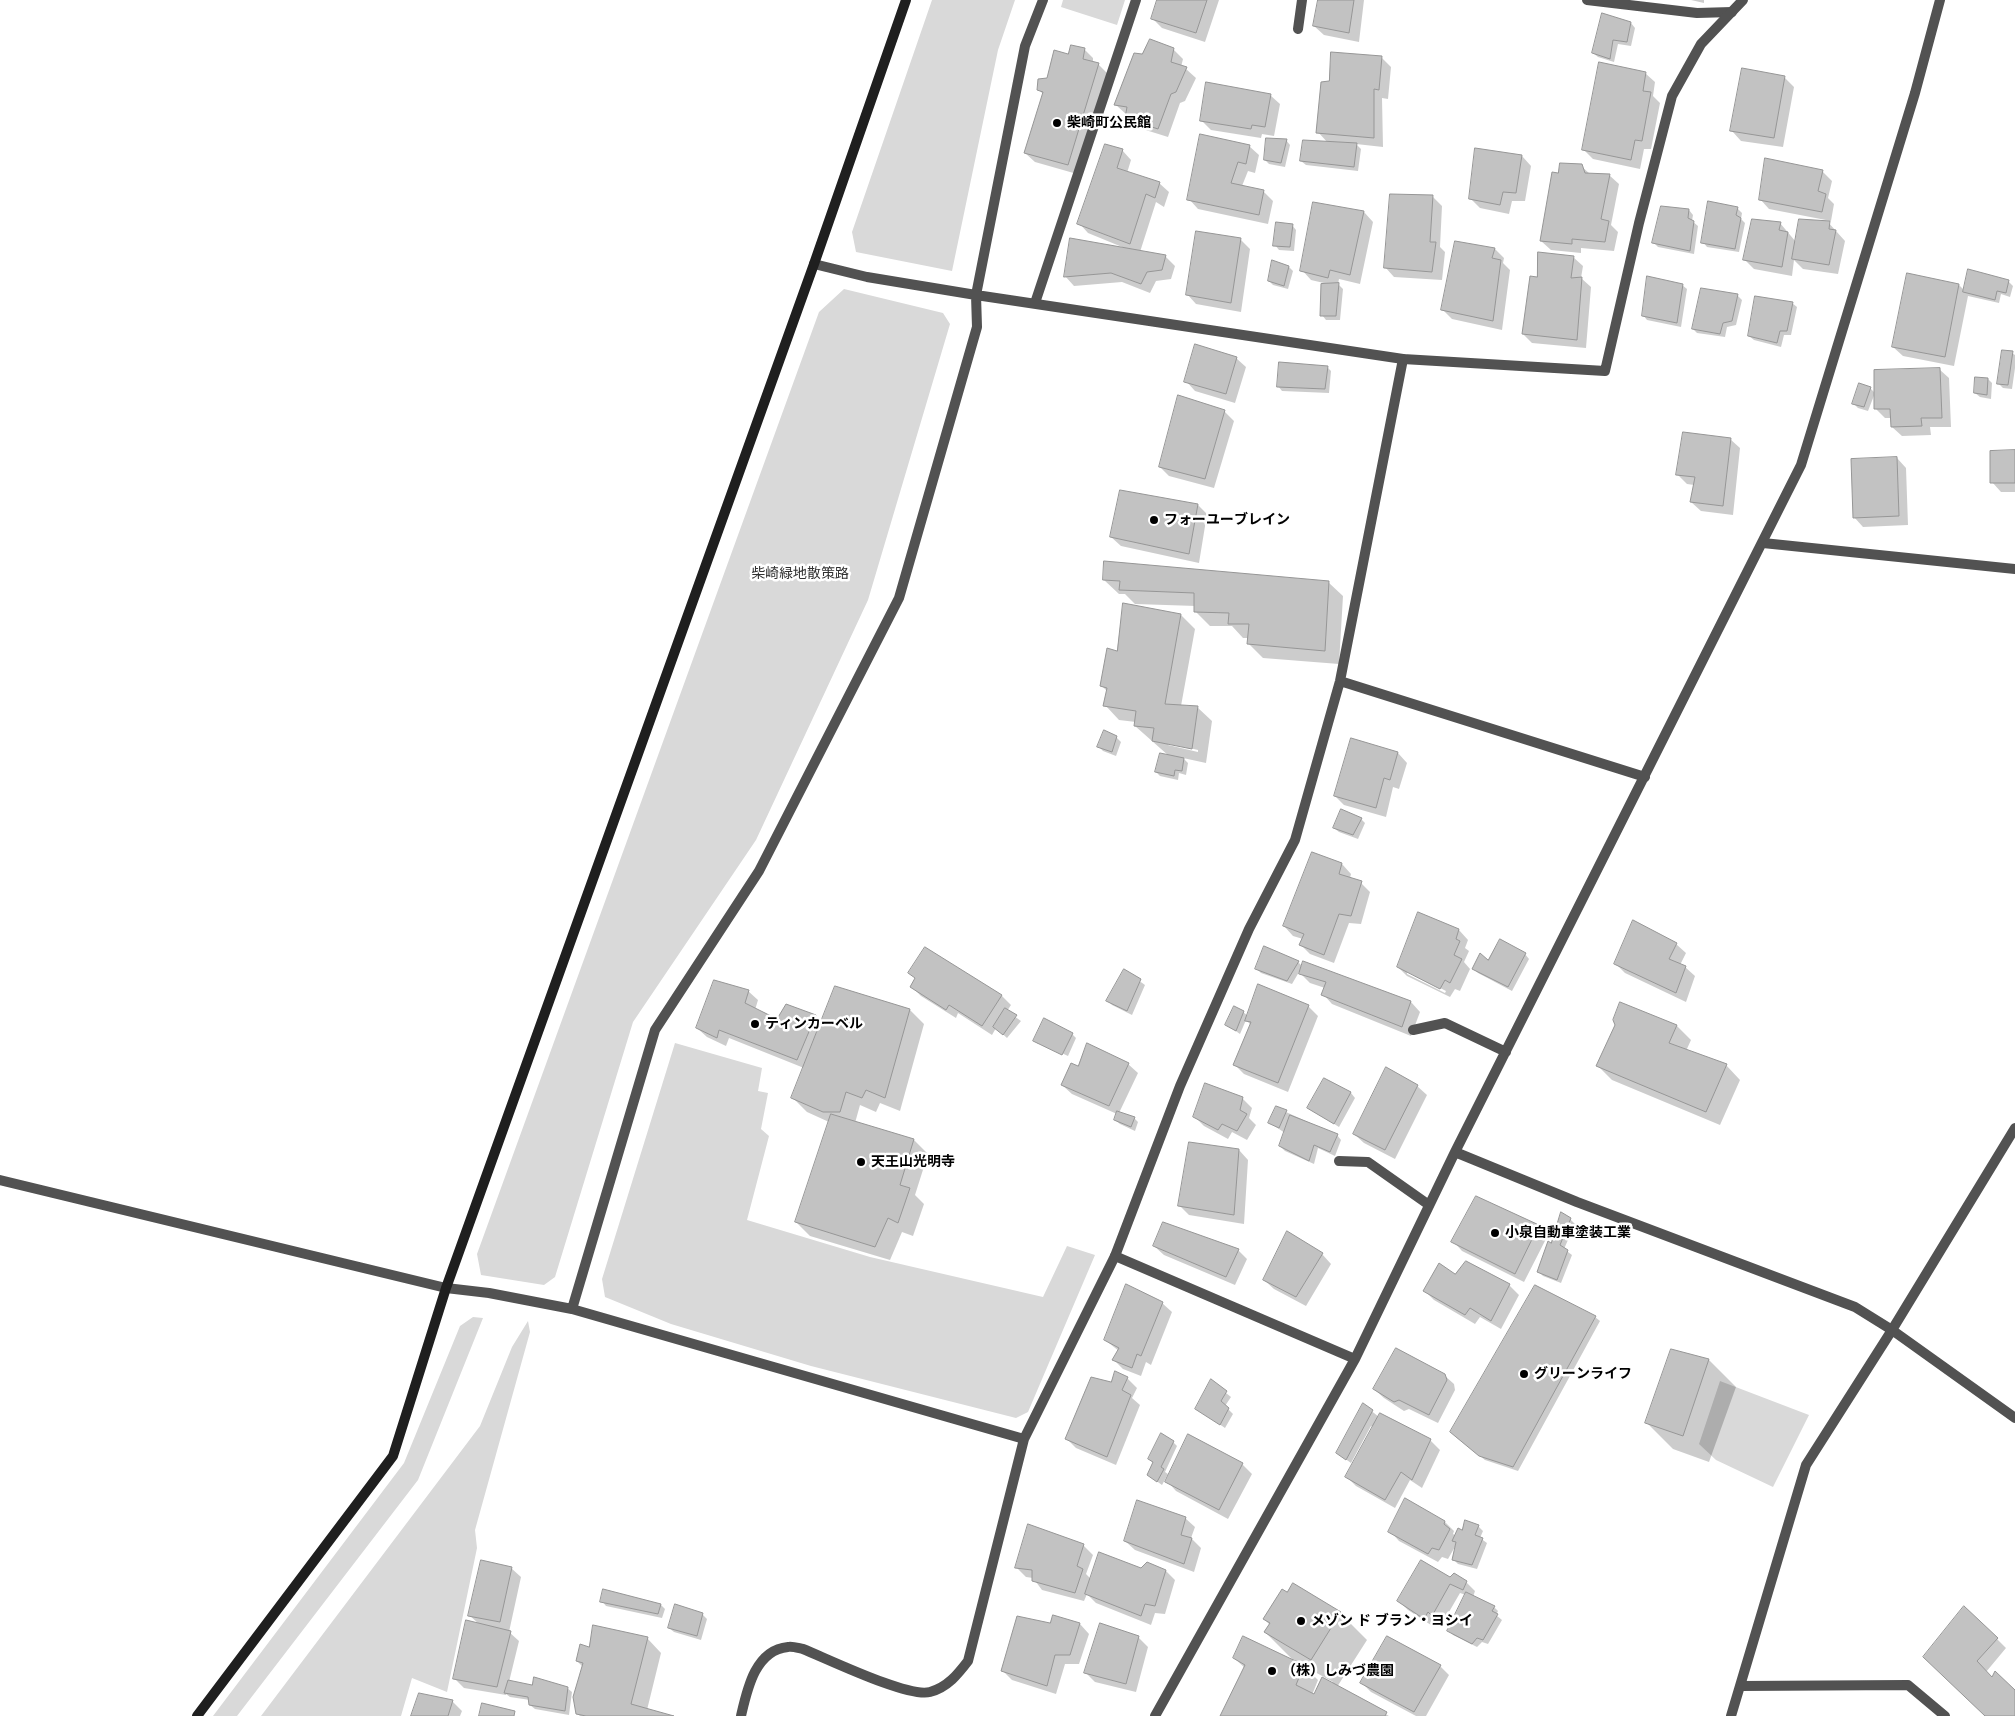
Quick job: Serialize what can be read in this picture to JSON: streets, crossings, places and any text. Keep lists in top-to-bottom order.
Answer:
{
  "parks": ["柴崎緑地散策路"],
  "places": [
    "柴崎町公民館",
    "フォーユーブレイン",
    "ティンカーベル",
    "天王山光明寺",
    "小泉自動車塗装工業",
    "グリーンライフ",
    "メゾン ド ブラン・ヨシイ",
    "（株）しみづ農園"
  ]
}
